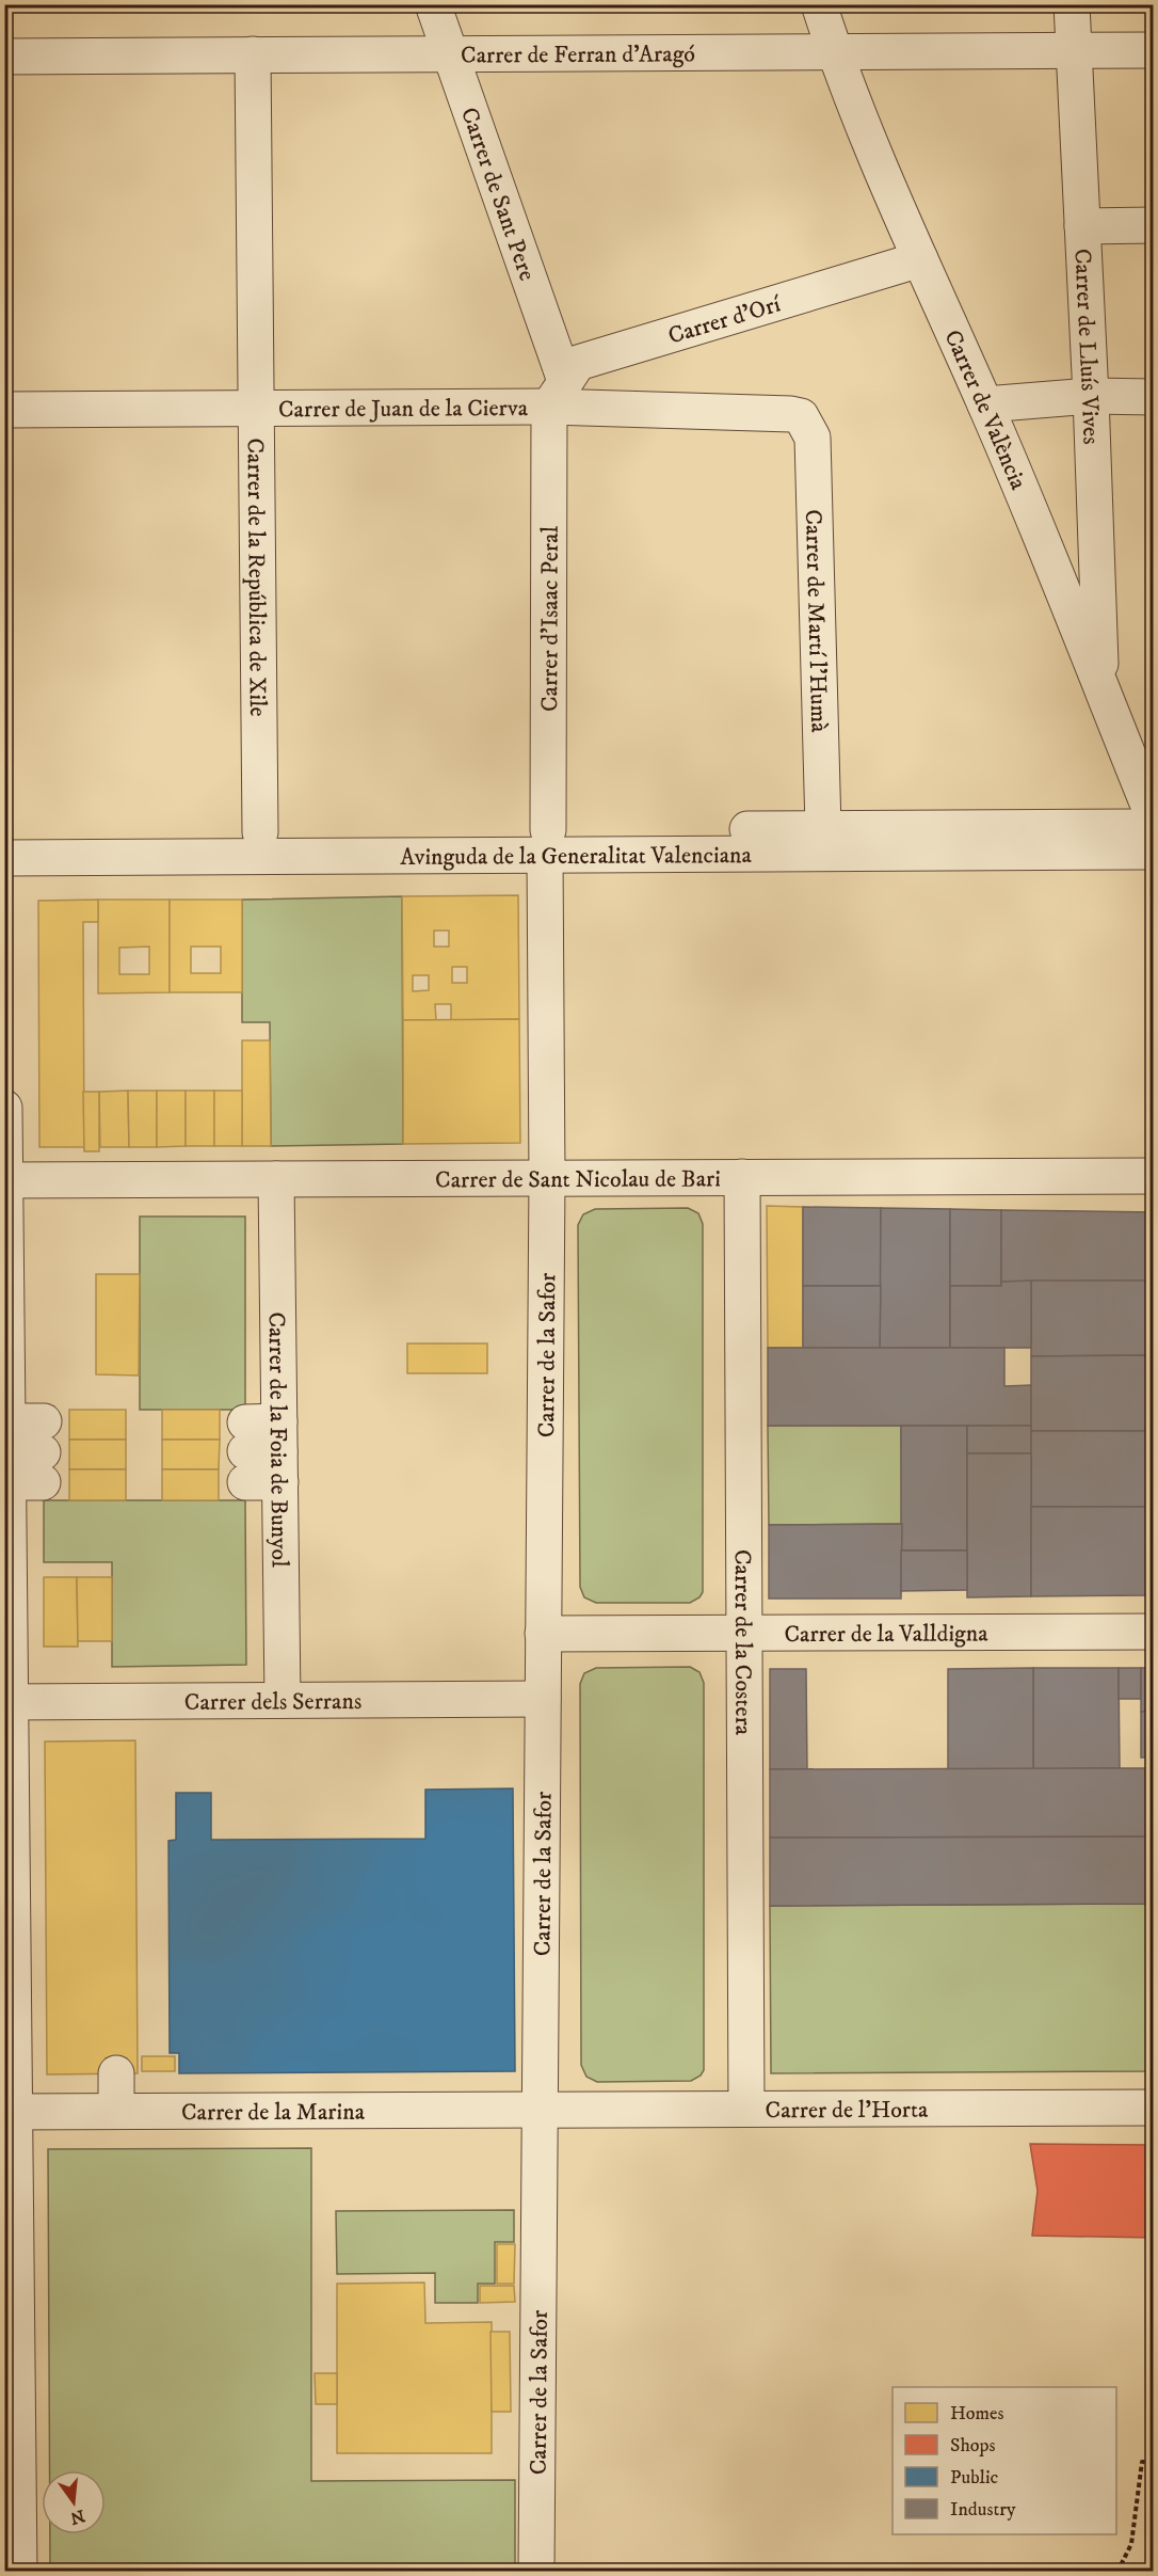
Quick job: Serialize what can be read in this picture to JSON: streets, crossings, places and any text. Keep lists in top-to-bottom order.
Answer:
{
  "streets": {
    "street": [
      "Carrer de Ferran d'Aragó",
      "Carrer de Sant Pere",
      "Carrer d'Orí",
      "Carrer de Lluís Vives",
      "Carrer de Juan de la Cierva",
      "Carrer de València",
      "Carrer de la República de Xile",
      "Carrer d'Isaac Peral",
      "Carrer de Martí l'Humà",
      "Avinguda de la Generalitat Valenciana",
      "Carrer de Sant Nicolau de Bari",
      "Carrer de la Safor",
      "Carrer de la Foia de Bunyol",
      "Carrer de la Valldigna",
      "Carrer de la Costera",
      "Carrer dels Serrans",
      "Carrer de l'Horta",
      "Carrer de la Marina"
    ]
  },
  "crossings": [
    ["Carrer de Ferran d'Aragó", "Carrer de Sant Pere"],
    ["Carrer de Ferran d'Aragó", "Carrer de Lluís Vives"],
    ["Carrer de Ferran d'Aragó", "Carrer de València"],
    ["Carrer de Ferran d'Aragó", "Carrer de la República de Xile"],
    ["Carrer de Sant Pere", "Carrer d'Orí"],
    ["Carrer de Sant Pere", "Carrer de Juan de la Cierva"],
    ["Carrer de Sant Pere", "Carrer d'Isaac Peral"],
    ["Carrer d'Orí", "Carrer de Juan de la Cierva"],
    ["Carrer d'Orí", "Carrer de València"],
    ["Carrer d'Orí", "Carrer d'Isaac Peral"],
    ["Carrer de Lluís Vives", "Carrer de València"],
    ["Carrer de Juan de la Cierva", "Carrer de la República de Xile"],
    ["Carrer de Juan de la Cierva", "Carrer d'Isaac Peral"],
    ["Carrer de Juan de la Cierva", "Carrer de Martí l'Humà"],
    ["Carrer de València", "Avinguda de la Generalitat Valenciana"],
    ["Carrer de la República de Xile", "Avinguda de la Generalitat Valenciana"],
    ["Carrer d'Isaac Peral", "Avinguda de la Generalitat Valenciana"],
    ["Carrer d'Isaac Peral", "Carrer de Sant Nicolau de Bari"],
    ["Carrer d'Isaac Peral", "Carrer de la Safor"],
    ["Carrer de Martí l'Humà", "Avinguda de la Generalitat Valenciana"],
    ["Carrer de Sant Nicolau de Bari", "Carrer de la Safor"],
    ["Carrer de Sant Nicolau de Bari", "Carrer de la Foia de Bunyol"],
    ["Carrer de Sant Nicolau de Bari", "Carrer de la Costera"],
    ["Carrer de la Safor", "Carrer de la Valldigna"],
    ["Carrer de la Safor", "Carrer dels Serrans"],
    ["Carrer de la Safor", "Carrer de l'Horta"],
    ["Carrer de la Safor", "Carrer de la Marina"],
    ["Carrer de la Foia de Bunyol", "Carrer dels Serrans"],
    ["Carrer de la Valldigna", "Carrer de la Costera"],
    ["Carrer de la Costera", "Carrer de l'Horta"],
    ["Carrer de l'Horta", "Carrer de la Marina"]
  ],
  "legend": [
    "Homes",
    "Shops",
    "Public",
    "Industry"
  ],
  "north": "bottom"
}
